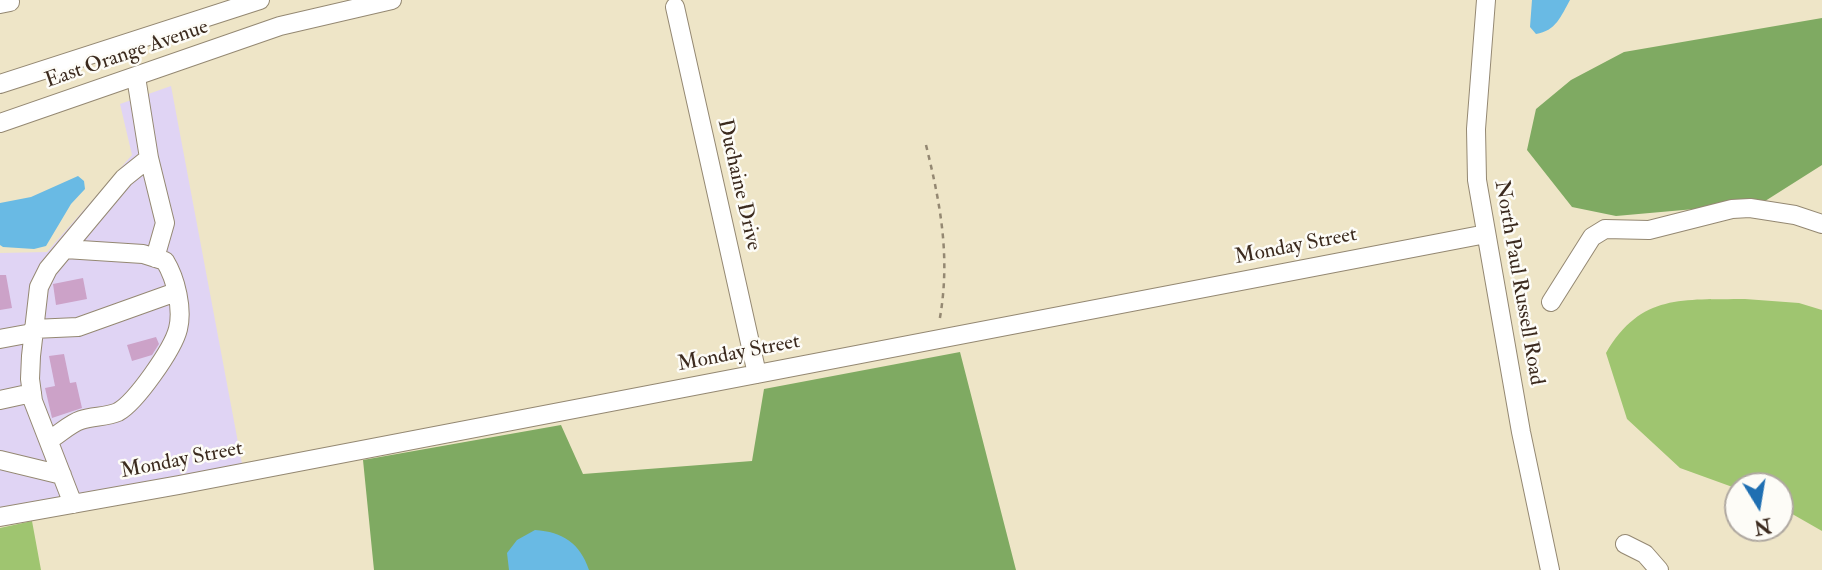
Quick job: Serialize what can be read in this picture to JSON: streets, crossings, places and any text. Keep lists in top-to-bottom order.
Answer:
{
  "streets": {
    "street": [
      "East Orange Avenue",
      "Duchaine Drive",
      "Monday Street",
      "North Paul Russell Road"
    ]
  },
  "crossings": [
    ["Duchaine Drive", "Monday Street"],
    ["Monday Street", "North Paul Russell Road"]
  ],
  "north": "bottom"
}
